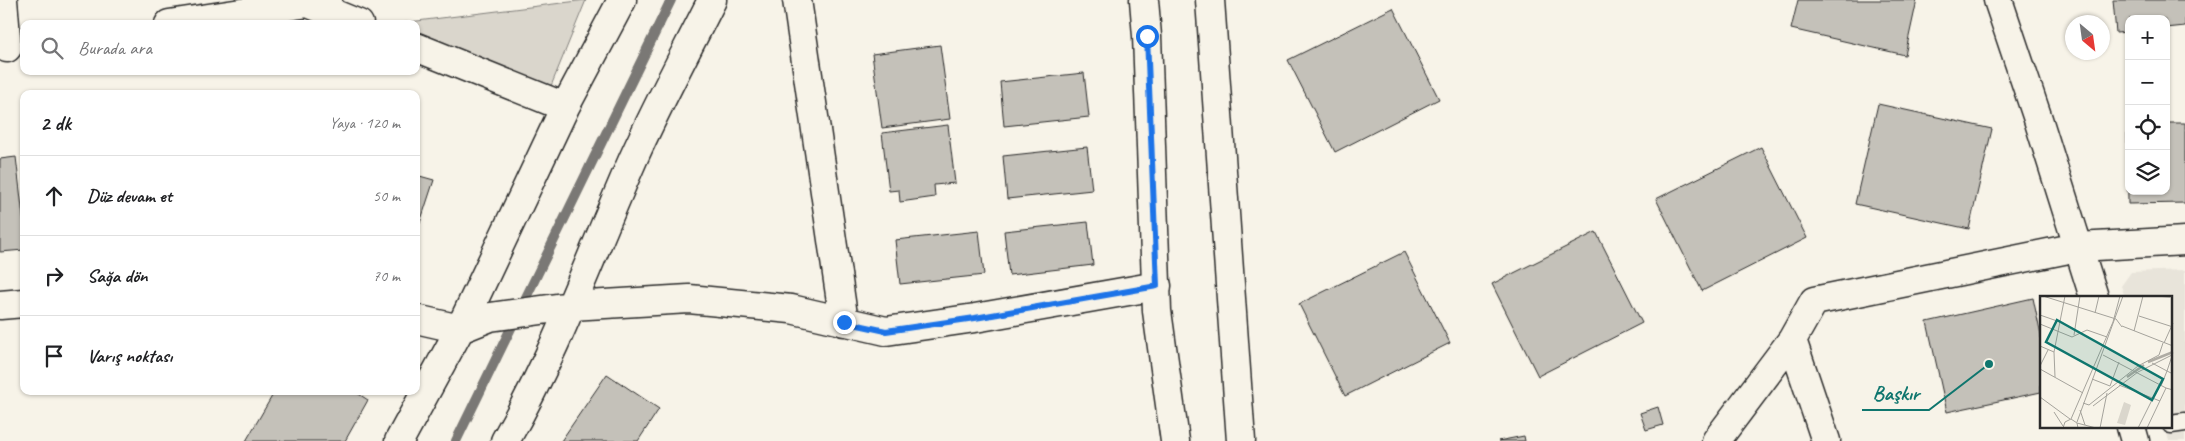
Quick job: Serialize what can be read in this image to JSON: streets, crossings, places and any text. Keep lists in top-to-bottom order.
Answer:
{
  "places": ["Başkır"],
  "north": "bottom right",
  "page": {
    "map_buttons": ["+", "−"],
    "search": "Burada ara",
    "heading": ["2 dk", "Yaya · 120 m"],
    "list": [
      ["Düz devam et", "50 m"],
      ["Sağa dön", "70 m"],
      "Varış noktası"
    ]
  }
}
